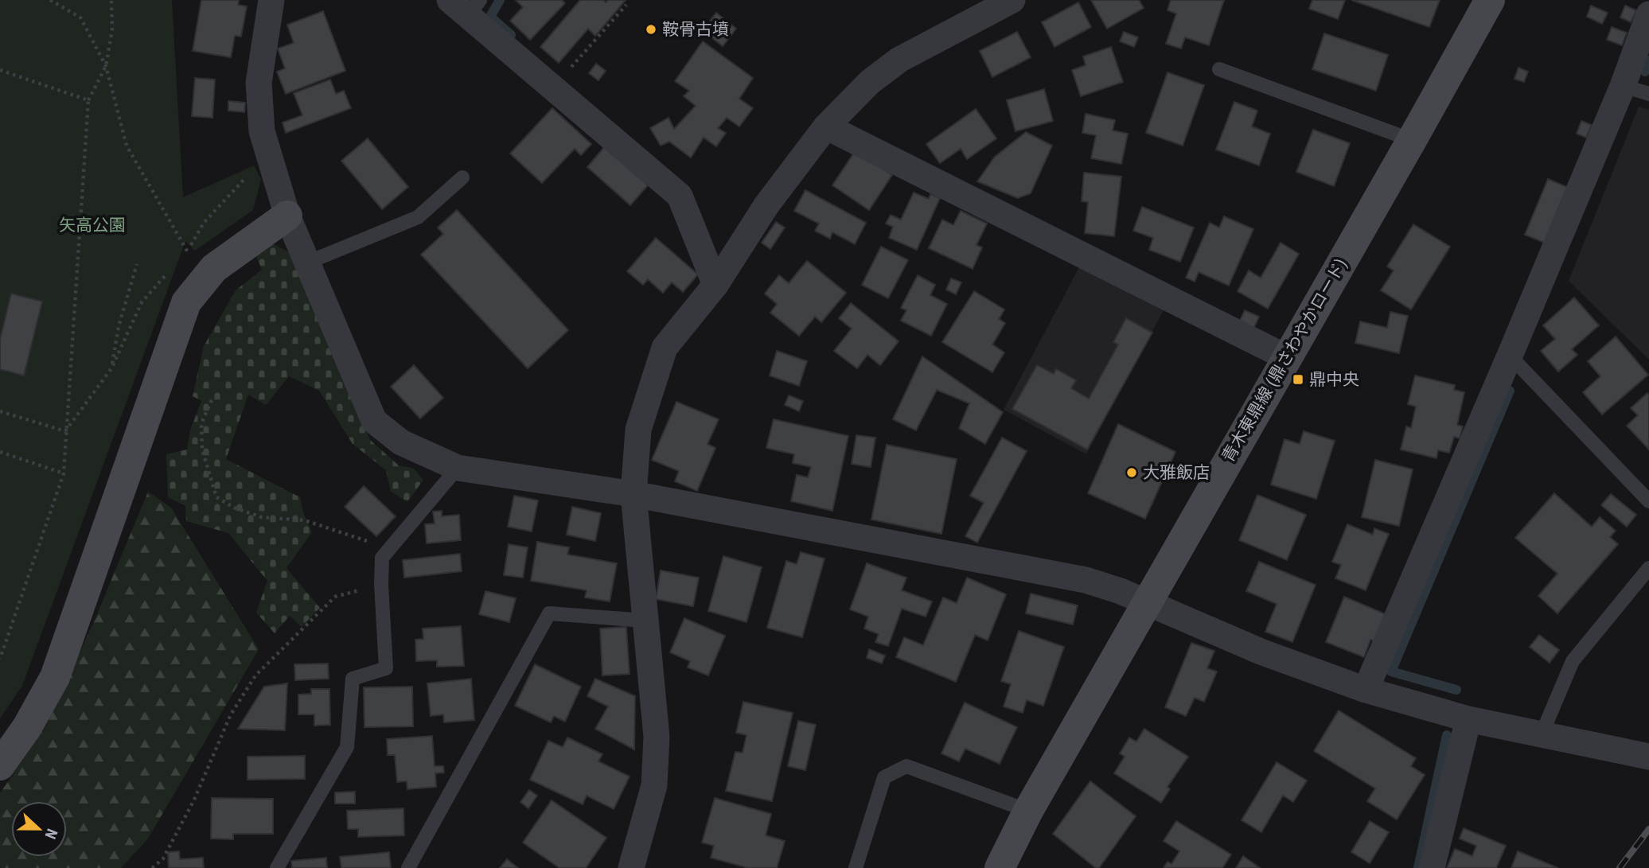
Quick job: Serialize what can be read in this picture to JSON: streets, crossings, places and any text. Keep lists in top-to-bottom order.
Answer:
{
  "streets": {
    "main road": ["青木東鼎線 (鼎さわやかロード)"]
  },
  "parks": ["矢高公園"],
  "places": {
    "other": ["鞍骨古墳", "大雅飯店"],
    "transit": ["鼎中央"]
  },
  "north": "right"
}
